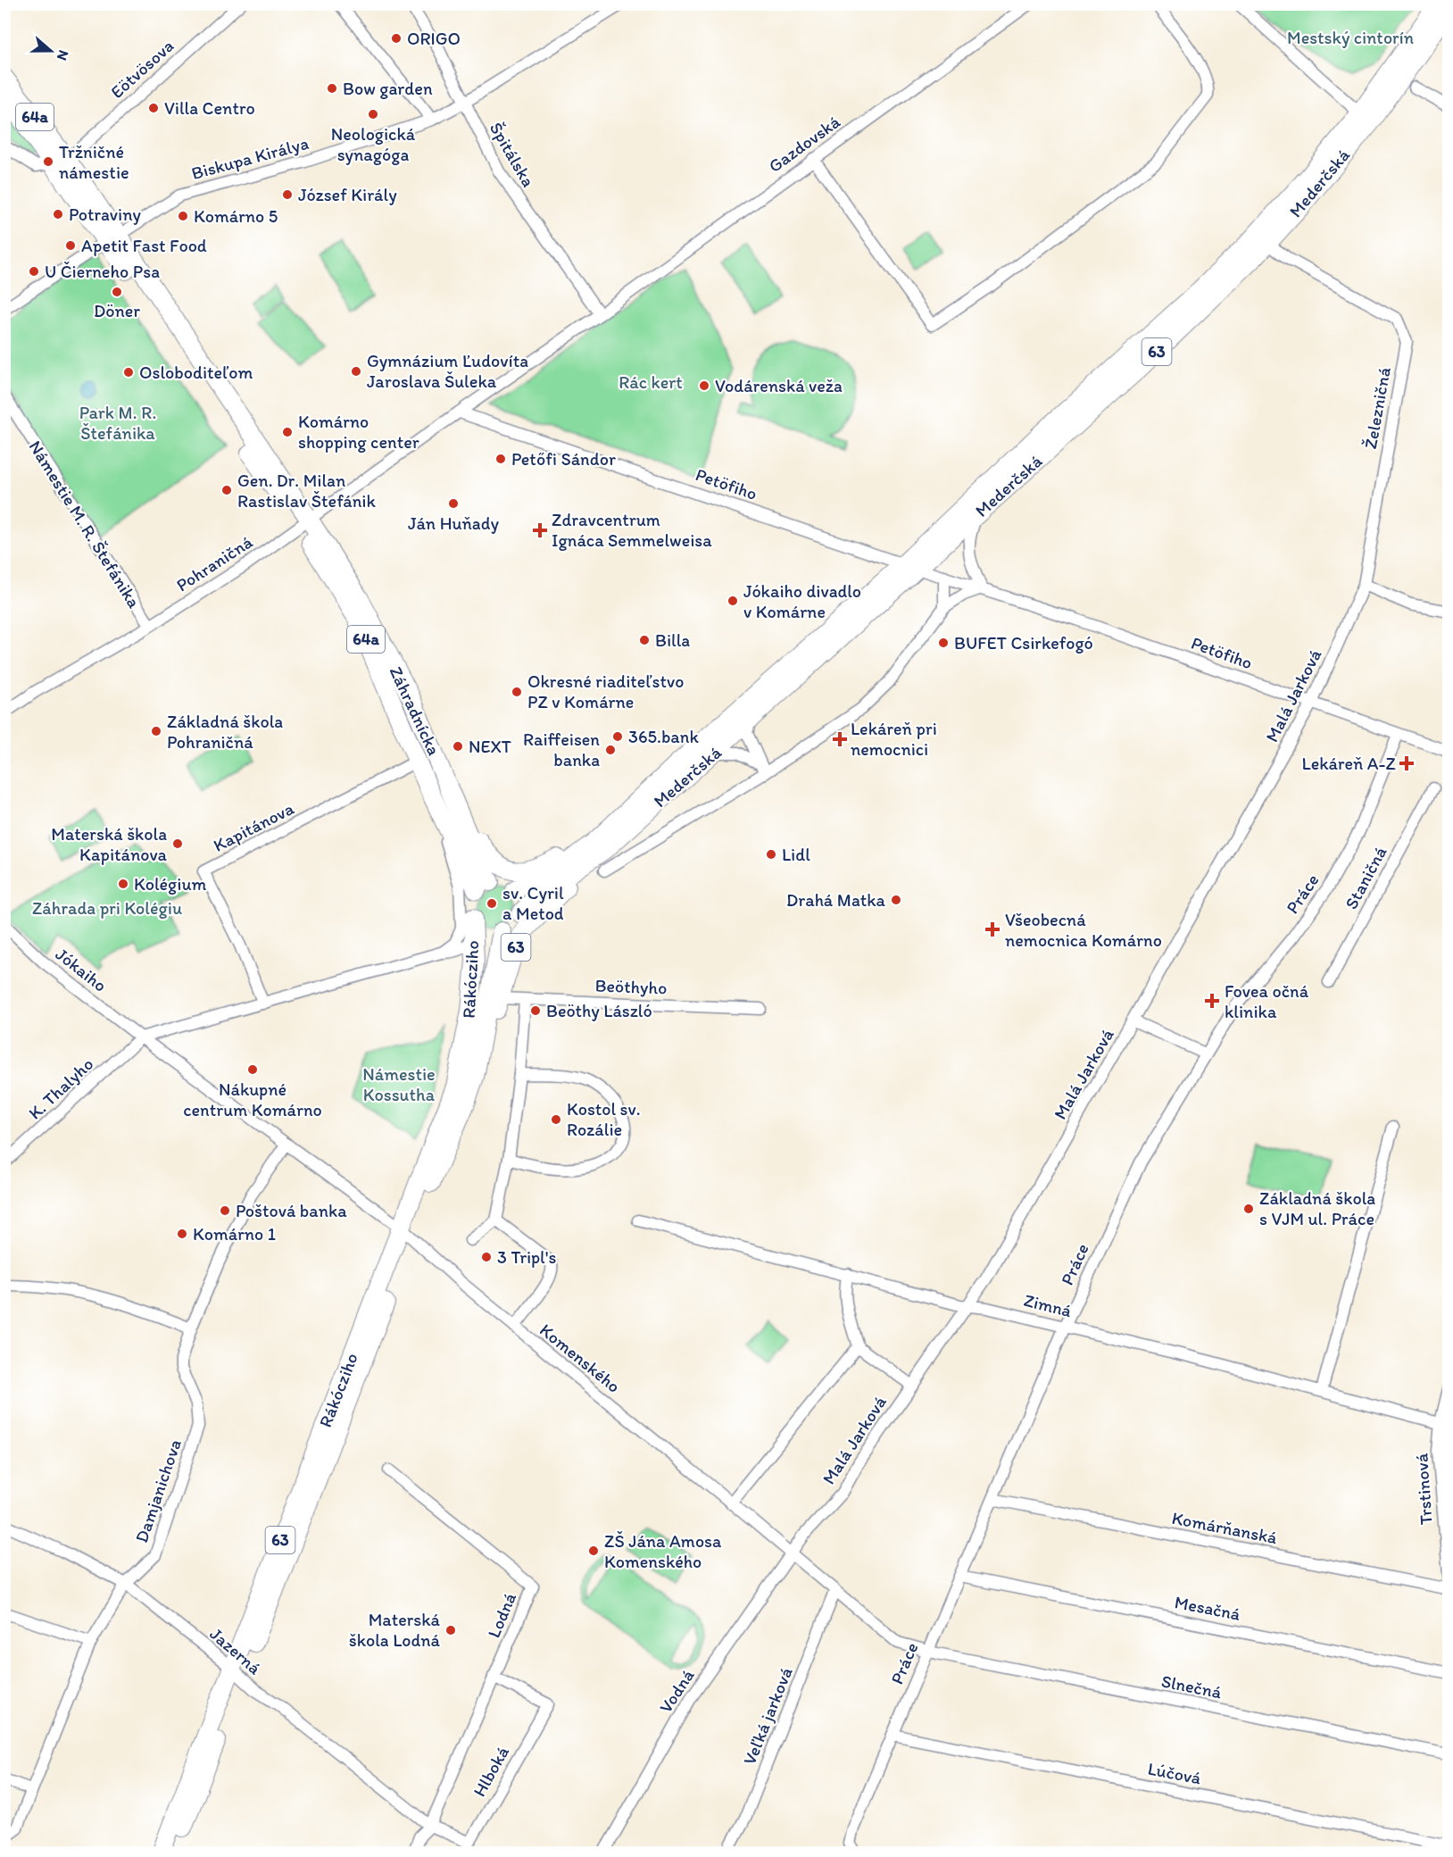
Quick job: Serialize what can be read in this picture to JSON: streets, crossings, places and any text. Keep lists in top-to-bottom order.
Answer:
{
  "streets": {
    "main road": [
      "64a",
      "Mederčská",
      "63",
      "Záhradnícka",
      "Rákócziho"
    ],
    "street": [
      "Eötvösova",
      "Gazdovská",
      "Špitálska",
      "Biskupa Királya",
      "Železničná",
      "Petöfiho",
      "Námestie M. R. Štefánika",
      "Pohraničná",
      "Malá Jarková",
      "Kapitánova",
      "Staničná",
      "Práce",
      "Jókaiho",
      "Beöthyho",
      "K. Thalyho",
      "Zimná",
      "Komenského",
      "Trstinová",
      "Damjanichova",
      "Komárňanská",
      "Mesačná",
      "Lodná",
      "Jazerná",
      "Slnečná",
      "Vodná",
      "Veľká jarková",
      "Hlboká",
      "Lúčová"
    ]
  },
  "crossings": [
    ["Eötvösova", "64a"],
    ["64a", "Biskupa Királya"],
    ["64a", "Pohraničná"],
    ["64a", "Záhradnícka"],
    ["Gazdovská", "Špitálska"],
    ["Gazdovská", "Petöfiho"],
    ["Gazdovská", "Pohraničná"],
    ["Špitálska", "Biskupa Királya"],
    ["Mederčská", "63"],
    ["Mederčská", "Železničná"],
    ["Mederčská", "Petöfiho"],
    ["Mederčská", "Záhradnícka"],
    ["Mederčská", "Rákócziho"],
    ["63", "Záhradnícka"],
    ["63", "Rákócziho"],
    ["63", "Beöthyho"],
    ["Železničná", "Malá Jarková"],
    ["Petöfiho", "Pohraničná"],
    ["Petöfiho", "Malá Jarková"],
    ["Petöfiho", "Práce"],
    ["Námestie M. R. Štefánika", "Pohraničná"],
    ["Pohraničná", "Záhradnícka"],
    ["Malá Jarková", "Zimná"],
    ["Malá Jarková", "Komenského"],
    ["Malá Jarková", "Vodná"],
    ["Záhradnícka", "Kapitánova"],
    ["Záhradnícka", "Rákócziho"],
    ["Práce", "Zimná"],
    ["Práce", "Komenského"],
    ["Práce", "Komárňanská"],
    ["Práce", "Mesačná"],
    ["Práce", "Slnečná"],
    ["Práce", "Lúčová"],
    ["Jókaiho", "K. Thalyho"],
    ["Rákócziho", "Komenského"],
    ["Rákócziho", "Jazerná"],
    ["Zimná", "Trstinová"],
    ["Komenského", "Slnečná"],
    ["Komenského", "Vodná"],
    ["Komenského", "Veľká jarková"],
    ["Damjanichova", "Jazerná"],
    ["Lodná", "Jazerná"],
    ["Lodná", "Hlboká"],
    ["Jazerná", "Hlboká"]
  ],
  "parks": [
    "Mestský cintorín",
    "Rác kert",
    "Park M. R. Štefánika",
    "Záhrada pri Kolégiu",
    "Námestie Kossutha"
  ],
  "places": {
    "other": [
      "ORIGO",
      "Bow garden",
      "Villa Centro",
      "Neologická synagóga",
      "Tržničné námestie",
      "József Király",
      "Potraviny",
      "Komárno 5",
      "Apetit Fast Food",
      "U Čierneho Psa",
      "Döner",
      "Gymnázium Ľudovíta Jaroslava Šuleka",
      "Osloboditeľom",
      "Vodárenská veža",
      "Komárno shopping center",
      "Petőfi Sándor",
      "Gen. Dr. Milan Rastislav Štefánik",
      "Ján Huňady",
      "Jókaiho divadlo v Komárne",
      "Billa",
      "BUFET Csirkefogó",
      "Okresné riaditeľstvo PZ v Komárne",
      "Základná škola Pohraničná",
      "365.bank",
      "NEXT",
      "Raiffeisen banka",
      "Materská škola Kapitánova",
      "Lidl",
      "Kolégium",
      "Drahá Matka",
      "sv. Cyril a Metod",
      "Beöthy László",
      "Nákupné centrum Komárno",
      "Kostol sv. Rozálie",
      "Základná škola s VJM ul. Práce",
      "Poštová banka",
      "Komárno 1",
      "3 Tripl's",
      "ZŠ Jána Amosa Komenského",
      "Materská škola Lodná"
    ],
    "health": [
      "Zdravcentrum Ignáca Semmelweisa",
      "Lekáreň pri nemocnici",
      "Lekáreň A-Z",
      "Všeobecná nemocnica Komárno",
      "Fovea očná klinika"
    ]
  },
  "north": "right"
}
